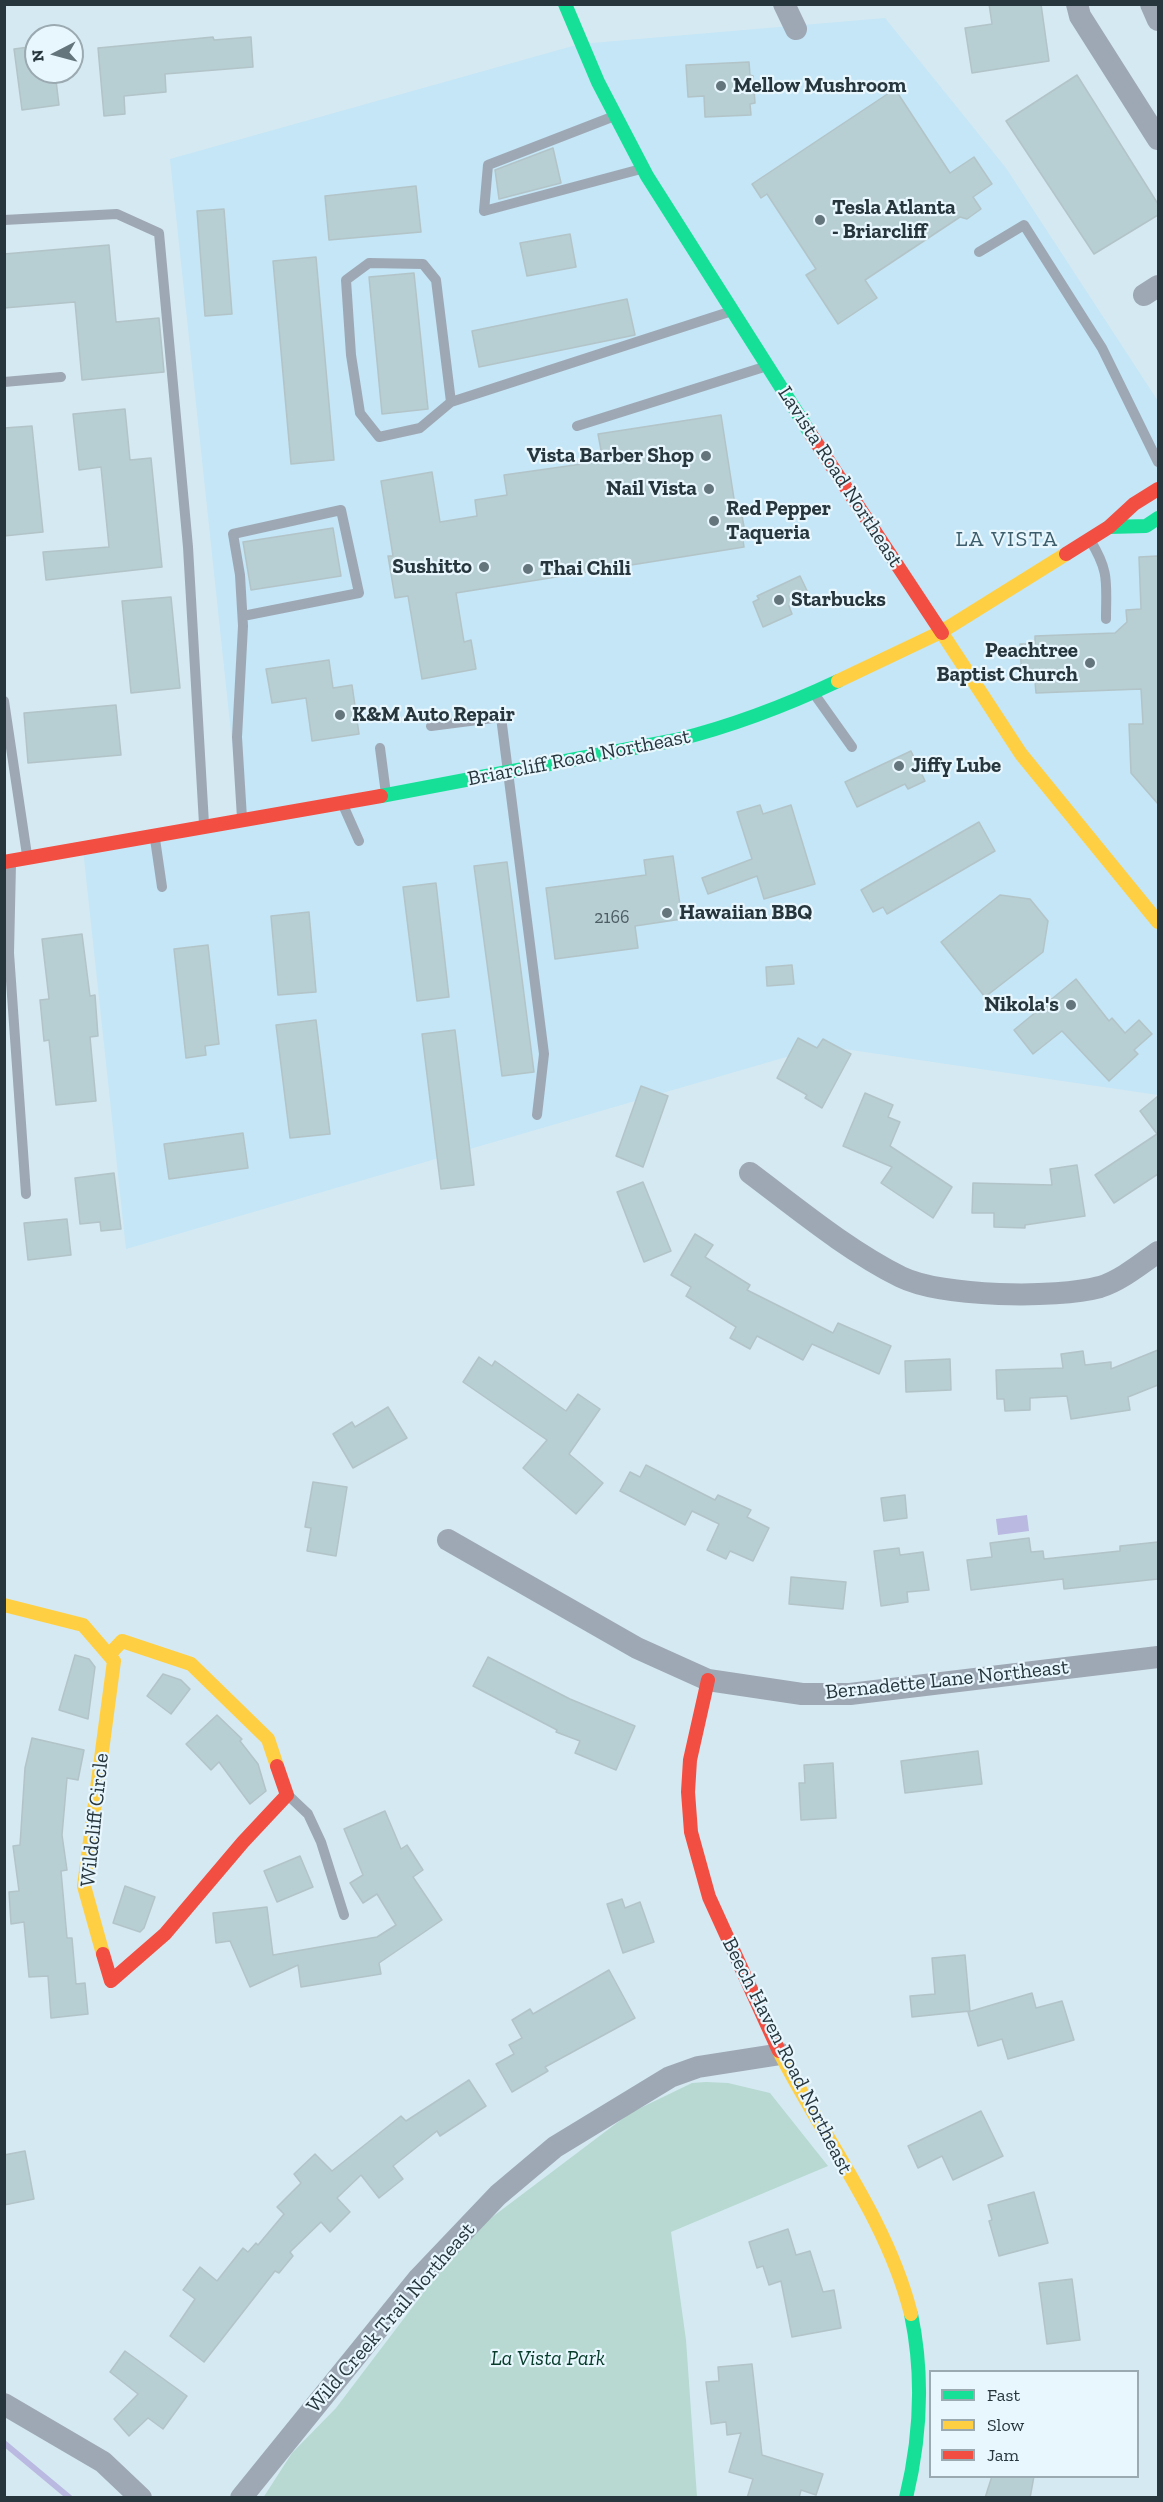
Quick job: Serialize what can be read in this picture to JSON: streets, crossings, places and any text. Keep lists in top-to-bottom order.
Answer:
{
  "streets": {
    "main road": [
      "Lavista Road Northeast",
      "Briarcliff Road Northeast",
      "Wildcliff Circle",
      "Beech Haven Road Northeast"
    ],
    "street": ["Bernadette Lane Northeast", "Wild Creek Trail Northeast"]
  },
  "crossings": [
    ["Lavista Road Northeast", "Briarcliff Road Northeast"],
    ["Bernadette Lane Northeast", "Beech Haven Road Northeast"],
    ["Beech Haven Road Northeast", "Wild Creek Trail Northeast"]
  ],
  "districts": ["LA VISTA"],
  "parks": ["La Vista Park"],
  "places": [
    "Mellow Mushroom",
    "Tesla Atlanta - Briarcliff",
    "Vista Barber Shop",
    "Nail Vista",
    "Red Pepper Taqueria",
    "Sushitto",
    "Thai Chili",
    "Starbucks",
    "Peachtree Baptist Church",
    "K&M Auto Repair",
    "Jiffy Lube",
    "Hawaiian BBQ",
    "Nikola's"
  ],
  "house_numbers": ["2166"],
  "legend": ["Fast", "Slow", "Jam"],
  "north": "left"
}
